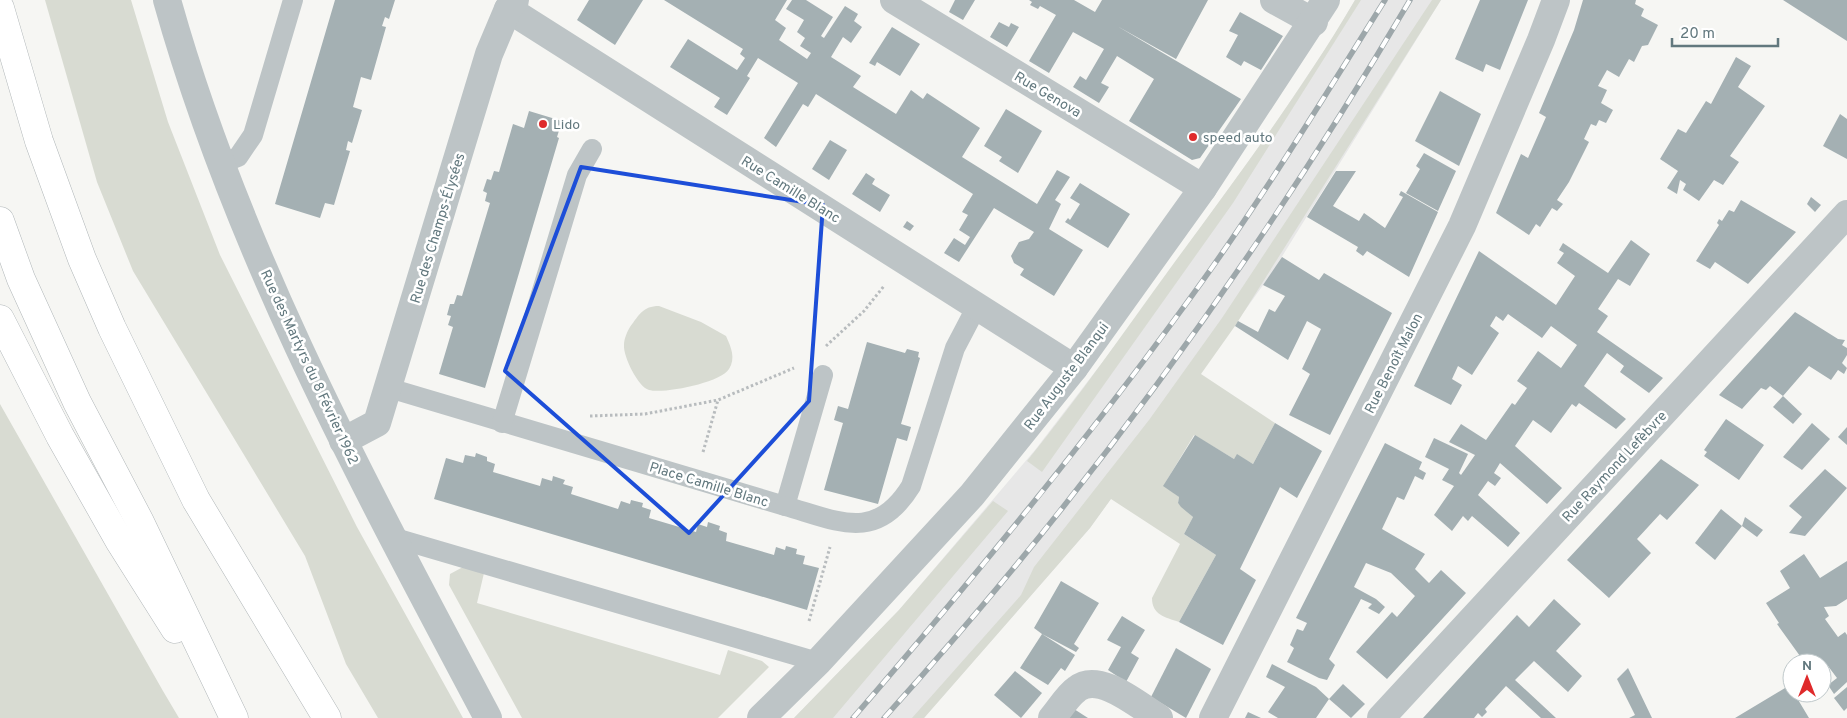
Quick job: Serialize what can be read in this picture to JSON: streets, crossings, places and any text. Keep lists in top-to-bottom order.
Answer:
{
  "streets": {
    "street": [
      "Rue Genova",
      "Rue Camille Blanc",
      "Rue des Champs-Élysées",
      "Rue Benoît Malon",
      "Rue des Martyrs du 8 Février 1962",
      "Rue Auguste Blanqui",
      "Rue Raymond Lefèbvre"
    ],
    "lane": ["Place Camille Blanc"]
  },
  "crossings": [
    ["Rue Genova", "Rue Auguste Blanqui"],
    ["Rue Camille Blanc", "Rue des Champs-Élysées"],
    ["Rue Camille Blanc", "Rue Auguste Blanqui"],
    ["Rue des Champs-Élysées", "Rue des Martyrs du 8 Février 1962"],
    ["Rue des Champs-Élysées", "Place Camille Blanc"]
  ],
  "places": ["Lido", "speed auto"],
  "scale_bar": "20 m",
  "north": "top"
}
